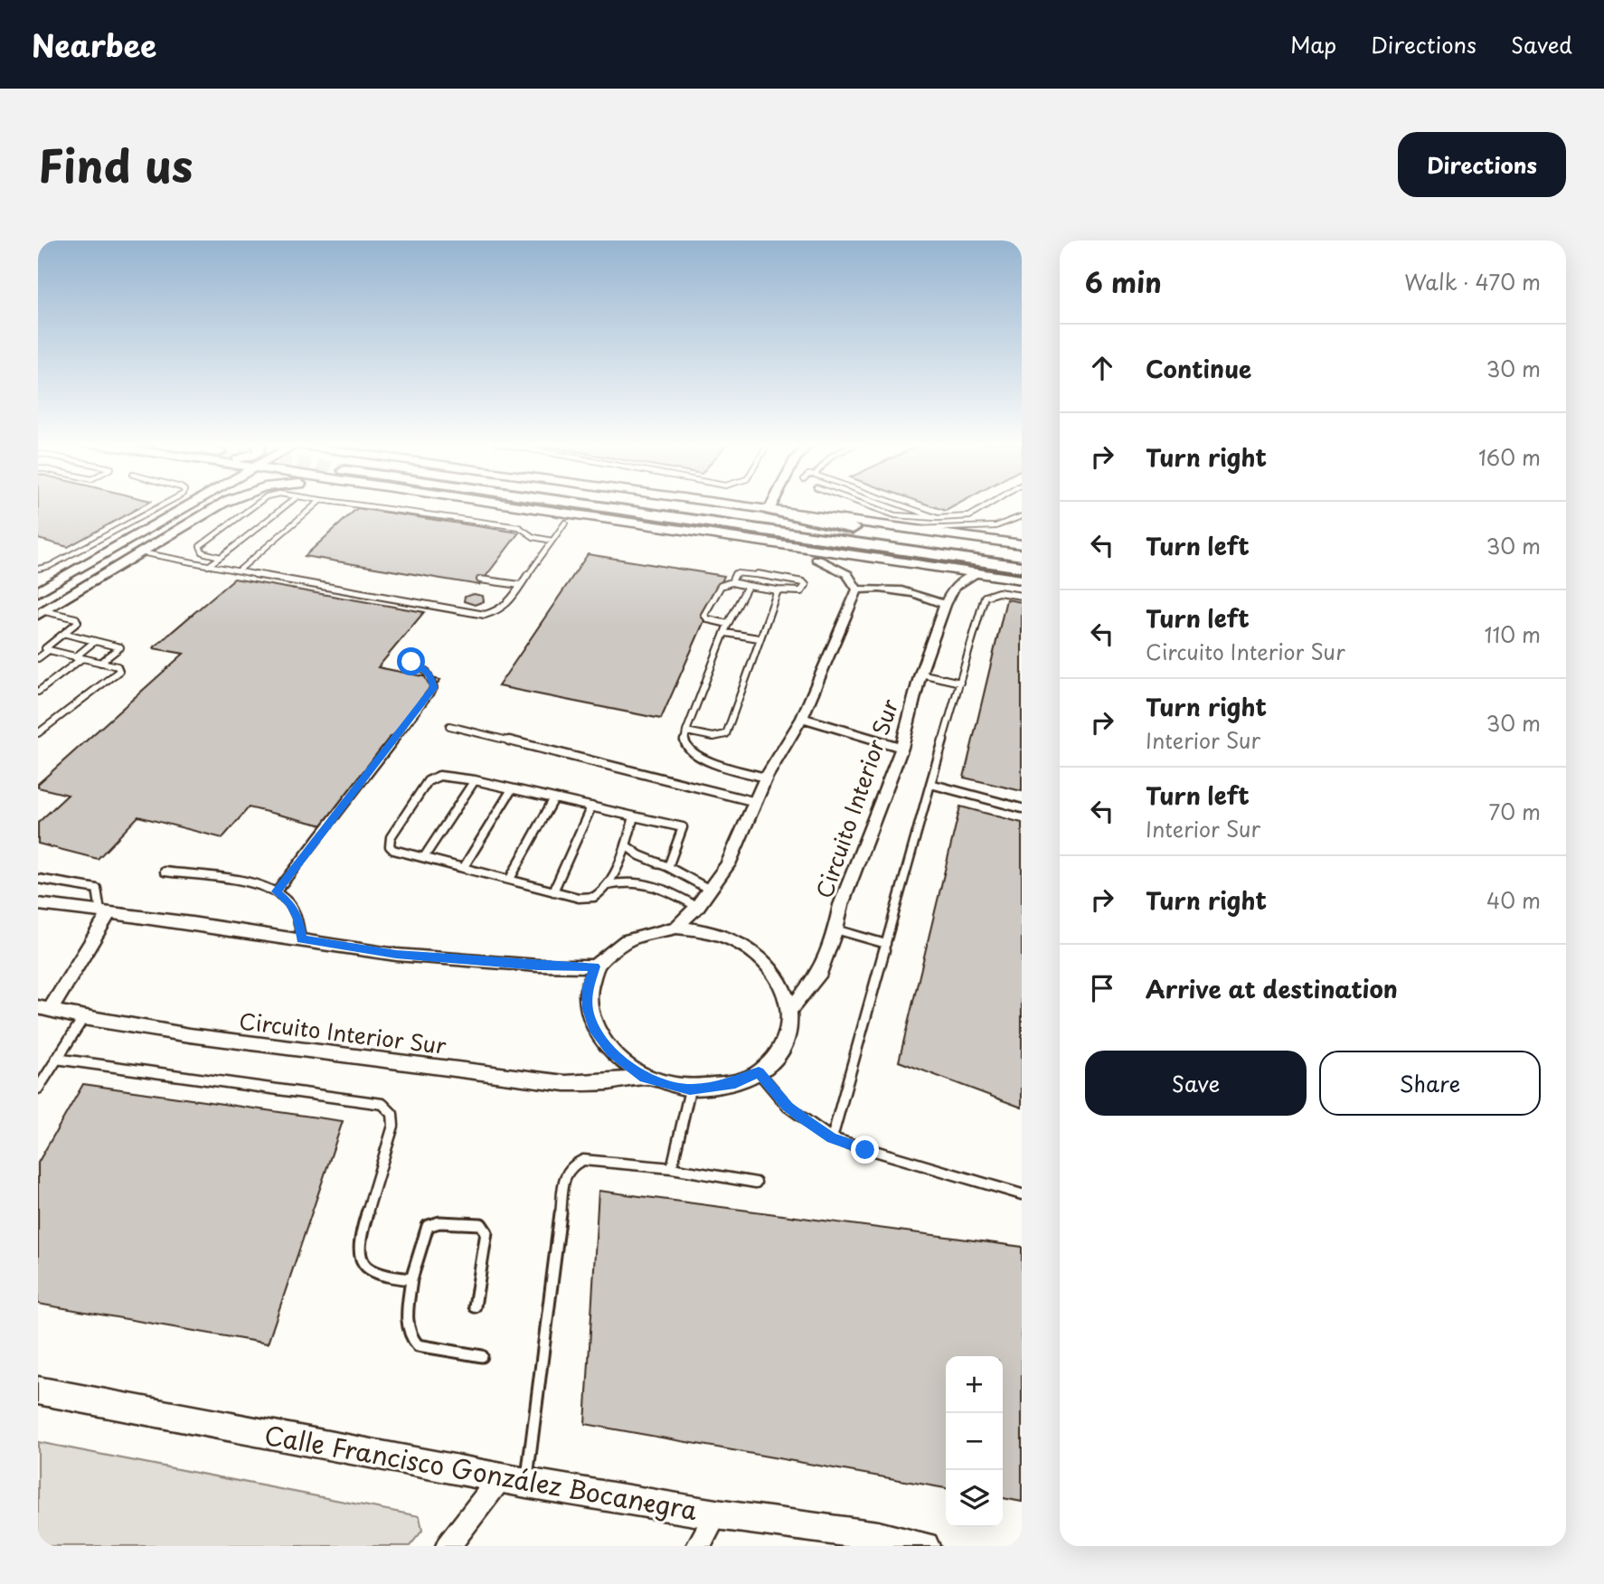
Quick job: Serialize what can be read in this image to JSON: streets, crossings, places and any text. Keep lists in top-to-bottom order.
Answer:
{
  "streets": {
    "street": ["Circuito Interior Sur", "Calle Francisco González Bocanegra"]
  },
  "page": {
    "header": "Nearbee",
    "nav": ["Map", "Directions", "Saved"],
    "title": "Find us",
    "buttons": [
      "Directions",
      ["Save", "Share"]
    ],
    "heading": ["6 min", "Walk · 470 m"],
    "list": [
      ["Continue", "30 m"],
      ["Turn right", "160 m"],
      ["Turn left", "30 m"],
      ["Turn left", "Circuito Interior Sur", "110 m"],
      ["Turn right", "Interior Sur", "30 m"],
      ["Turn left", "Interior Sur", "70 m"],
      ["Turn right", "40 m"],
      "Arrive at destination"
    ],
    "map_buttons": ["+", "−"]
  }
}
